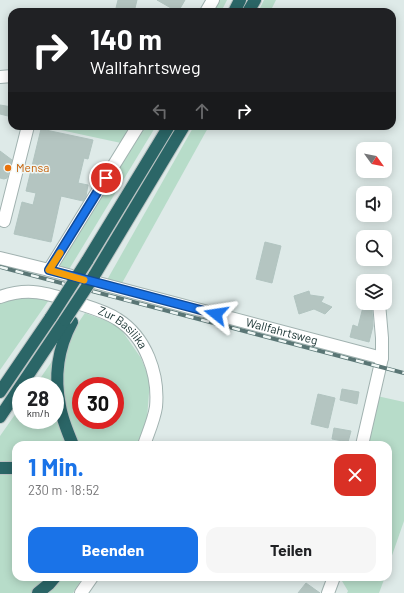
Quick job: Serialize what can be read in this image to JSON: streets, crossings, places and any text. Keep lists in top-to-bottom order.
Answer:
{
  "streets": {
    "street": ["Zur Basilika", "Wallfahrtsweg"]
  },
  "places": ["Mensa"],
  "north": "bottom right",
  "page": {
    "turn": ["140 m", "Wallfahrtsweg"],
    "speed": "28 km/h",
    "limit": "30",
    "heading": ["1 Min.", "230 m · 18:52"],
    "buttons": ["Beenden", "Teilen"]
  }
}
